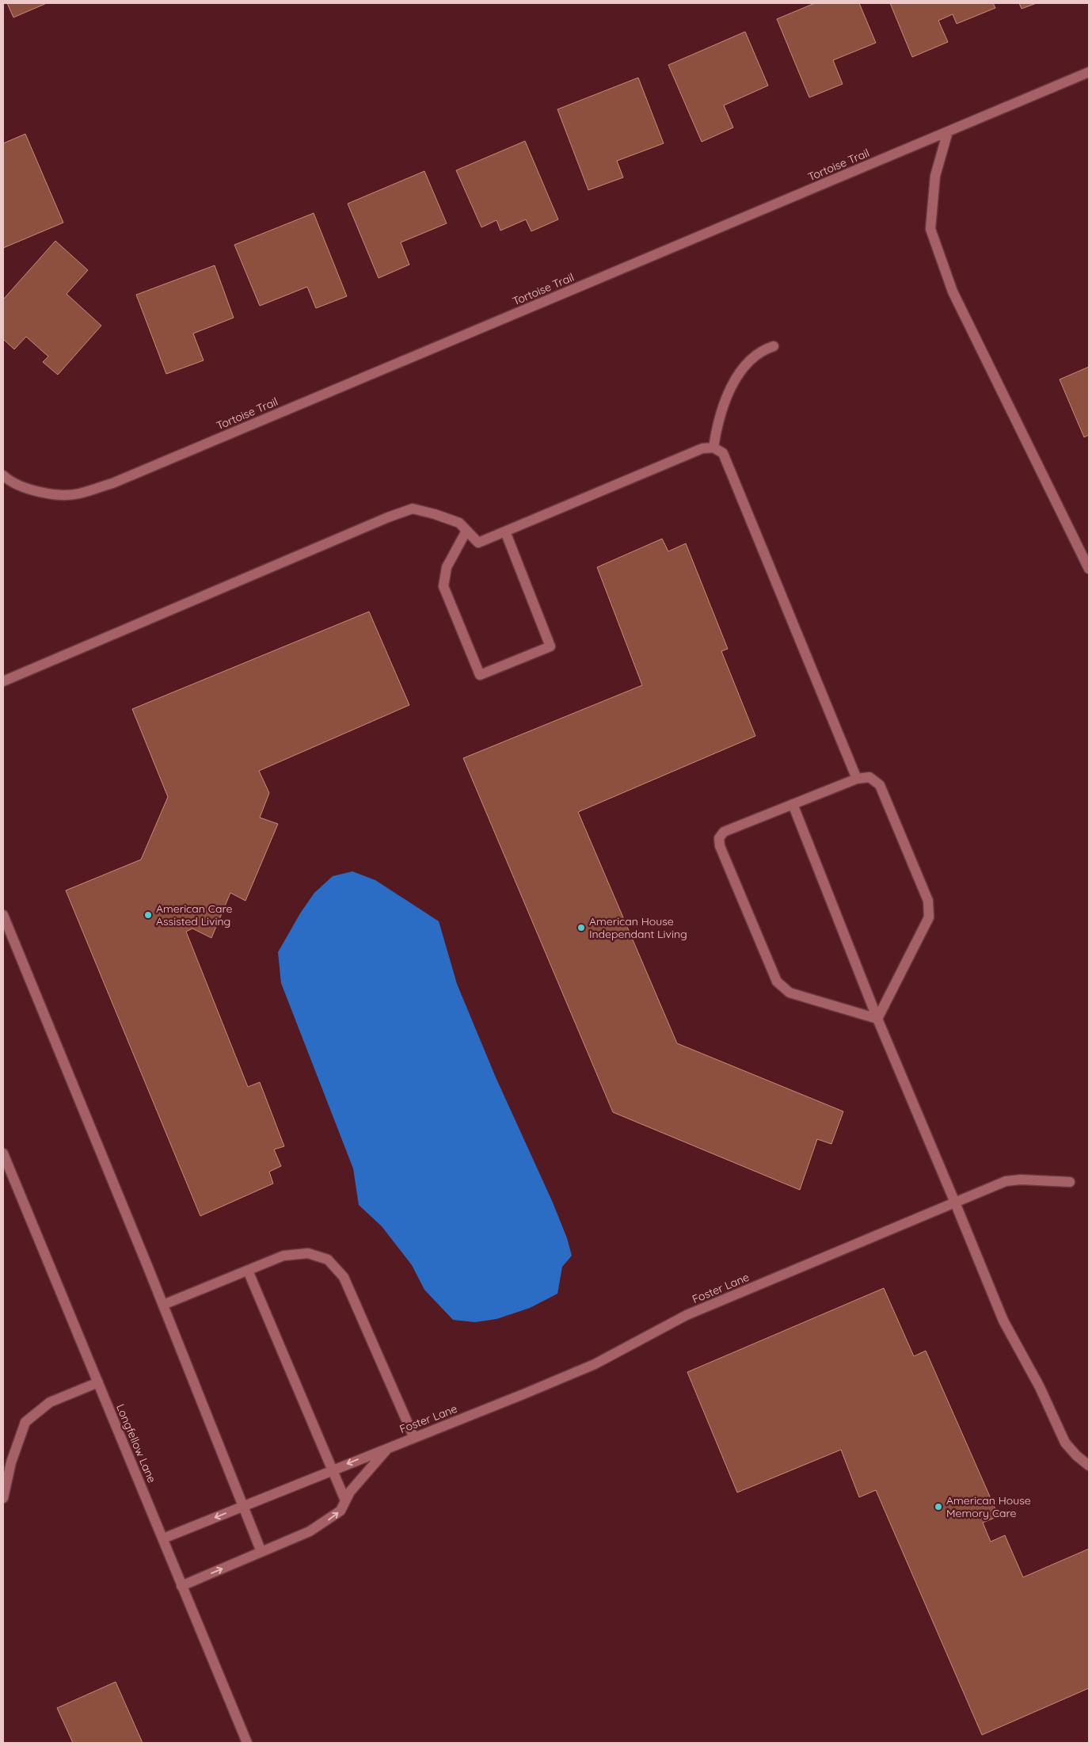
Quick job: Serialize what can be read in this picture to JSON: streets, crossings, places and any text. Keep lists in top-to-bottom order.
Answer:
{
  "streets": {
    "street": ["Tortoise Trail", "Foster Lane", "Longfellow Lane"]
  },
  "crossings": [
    ["Foster Lane", "Longfellow Lane"]
  ],
  "places": ["American Care Assisted Living", "American House Independant Living", "American House Memory Care"]
}
